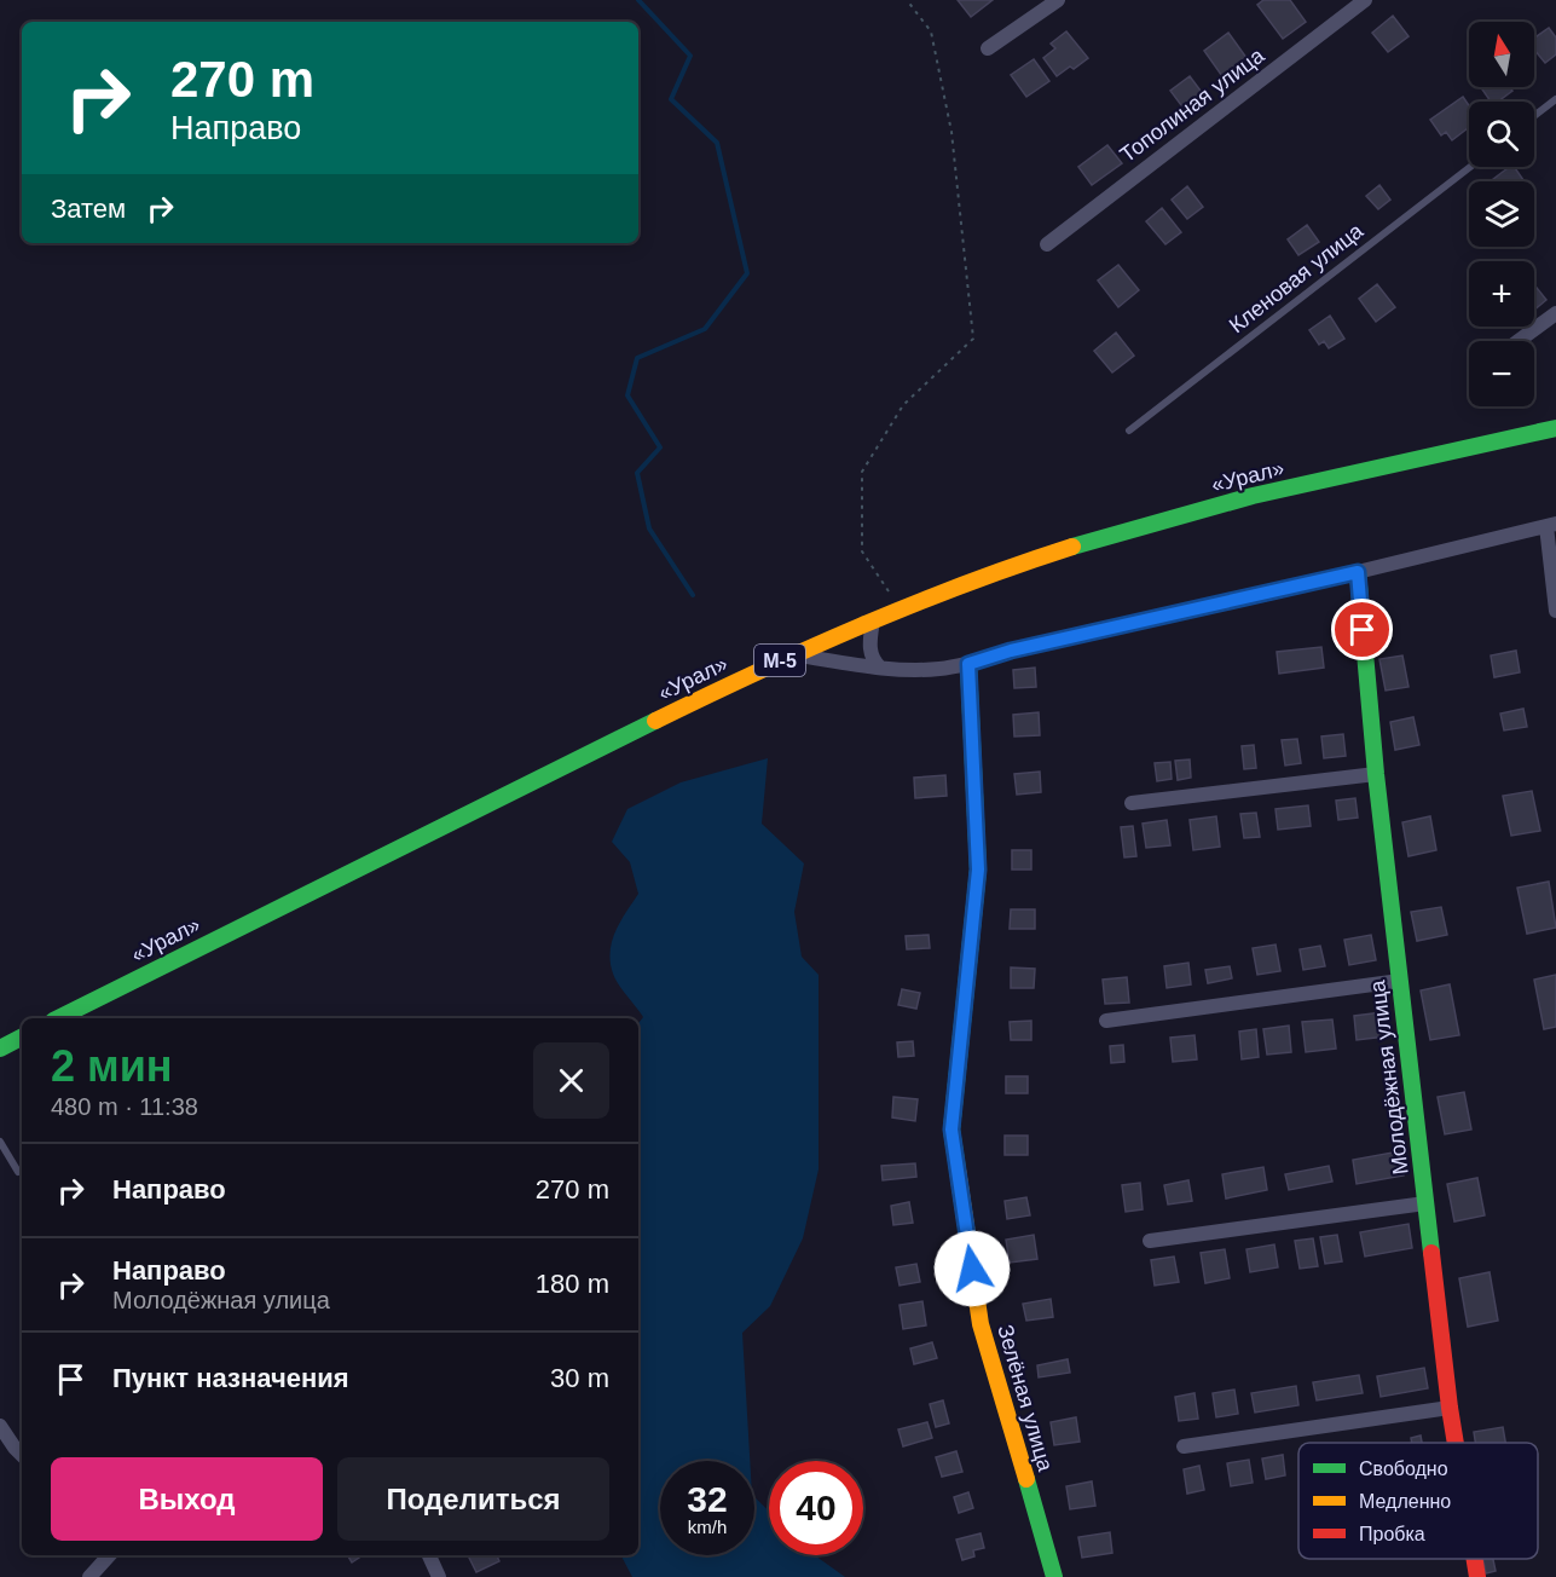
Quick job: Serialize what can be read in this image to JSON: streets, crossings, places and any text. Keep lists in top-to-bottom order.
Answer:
{
  "streets": {
    "main road": [
      "«Урал»",
      "М-5",
      "Молодёжная улица",
      "Зелёная улица"
    ],
    "street": ["Тополиная улица"],
    "lane": ["Кленовая улица"]
  },
  "legend": ["Свободно", "Медленно", "Пробка"],
  "north": "top",
  "page": {
    "map_buttons": ["+", "−"],
    "turn": ["270 m", "Направо"],
    "then": "Затем",
    "heading": ["2 мин", "480 m · 11:38"],
    "list": [
      {
        "name": "Направо",
        "value": "270 m"
      },
      {
        "name": "Направо",
        "note": "Молодёжная улица",
        "value": "180 m"
      },
      {
        "name": "Пункт назначения",
        "value": "30 m"
      }
    ],
    "buttons": ["Выход", "Поделиться"],
    "speed": "32 km/h",
    "limit": "40"
  }
}
